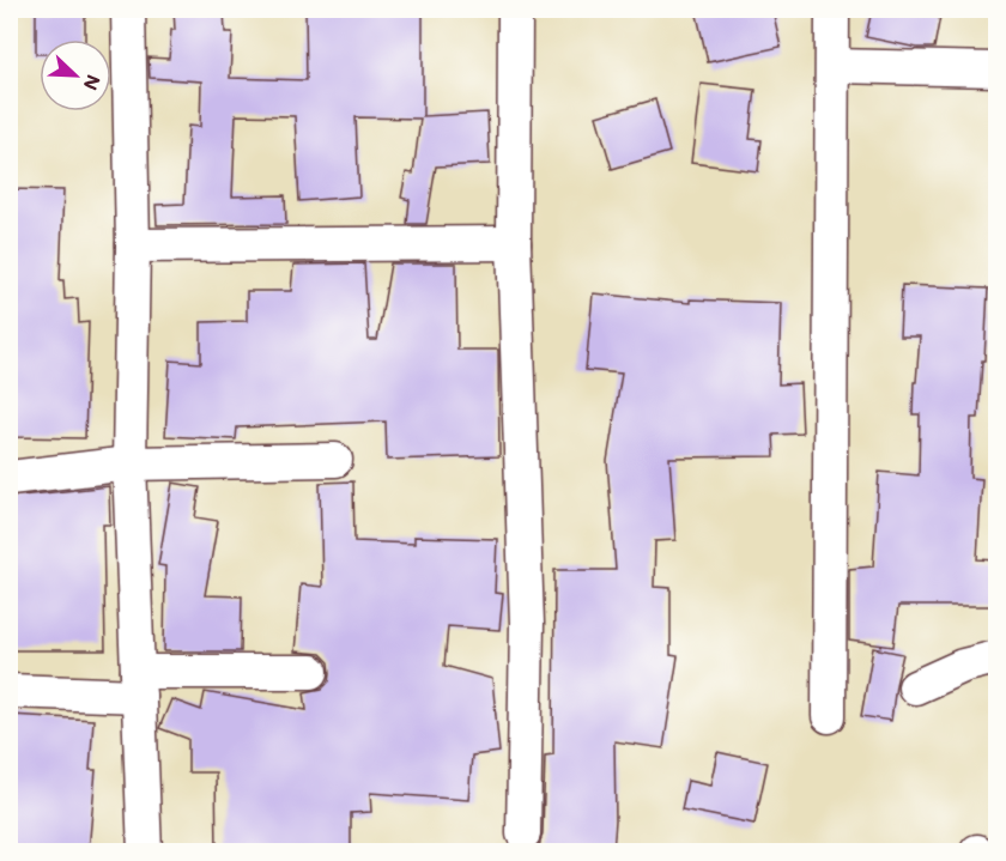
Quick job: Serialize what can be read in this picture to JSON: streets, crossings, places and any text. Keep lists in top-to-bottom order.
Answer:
{
  "north": "bottom right"
}
